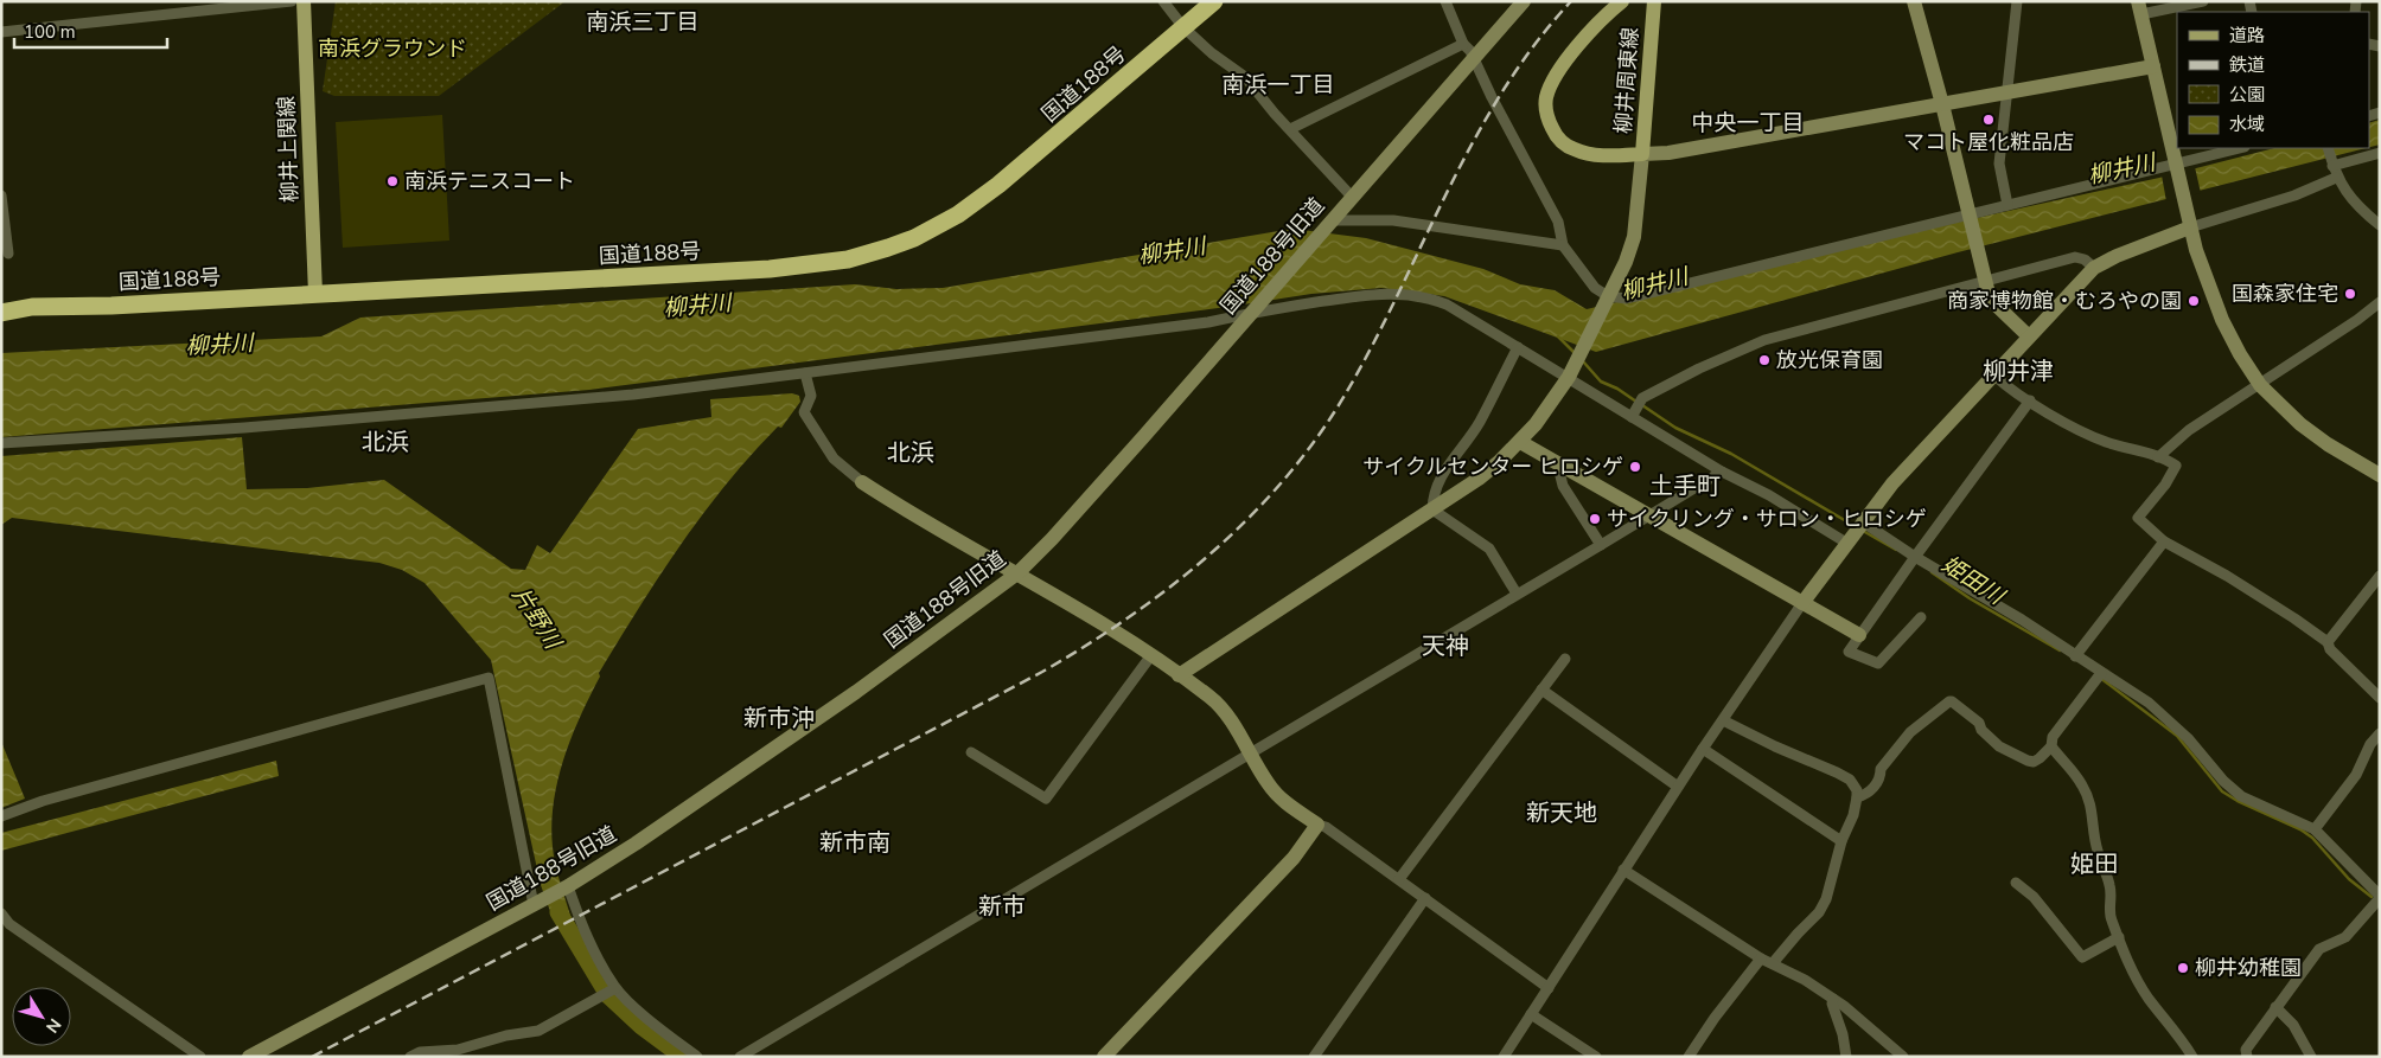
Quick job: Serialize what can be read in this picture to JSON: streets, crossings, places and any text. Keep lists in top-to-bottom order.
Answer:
{
  "streets": {
    "highway": ["国道188号"],
    "main road": ["柳井周東線", "柳井上関線"],
    "street": ["国道188号旧道"]
  },
  "crossings": [
    ["国道188号", "柳井上関線"]
  ],
  "districts": [
    "南浜三丁目",
    "南浜一丁目",
    "中央一丁目",
    "柳井津",
    "北浜",
    "北浜",
    "土手町",
    "天神",
    "新市沖",
    "新天地",
    "新市南",
    "姫田",
    "新市"
  ],
  "water": ["柳井川", "姫田川", "片野川"],
  "parks": ["南浜グラウンド"],
  "places": [
    "マコト屋化粧品店",
    "南浜テニスコート",
    "国森家住宅",
    "商家博物館・むろやの園",
    "放光保育園",
    "サイクルセンター ヒロシゲ",
    "サイクリング・サロン・ヒロシゲ",
    "柳井幼稚園"
  ],
  "legend": [
    "道路",
    "鉄道",
    "公園",
    "水域"
  ],
  "scale_bar": "100 m",
  "north": "bottom right"
}
